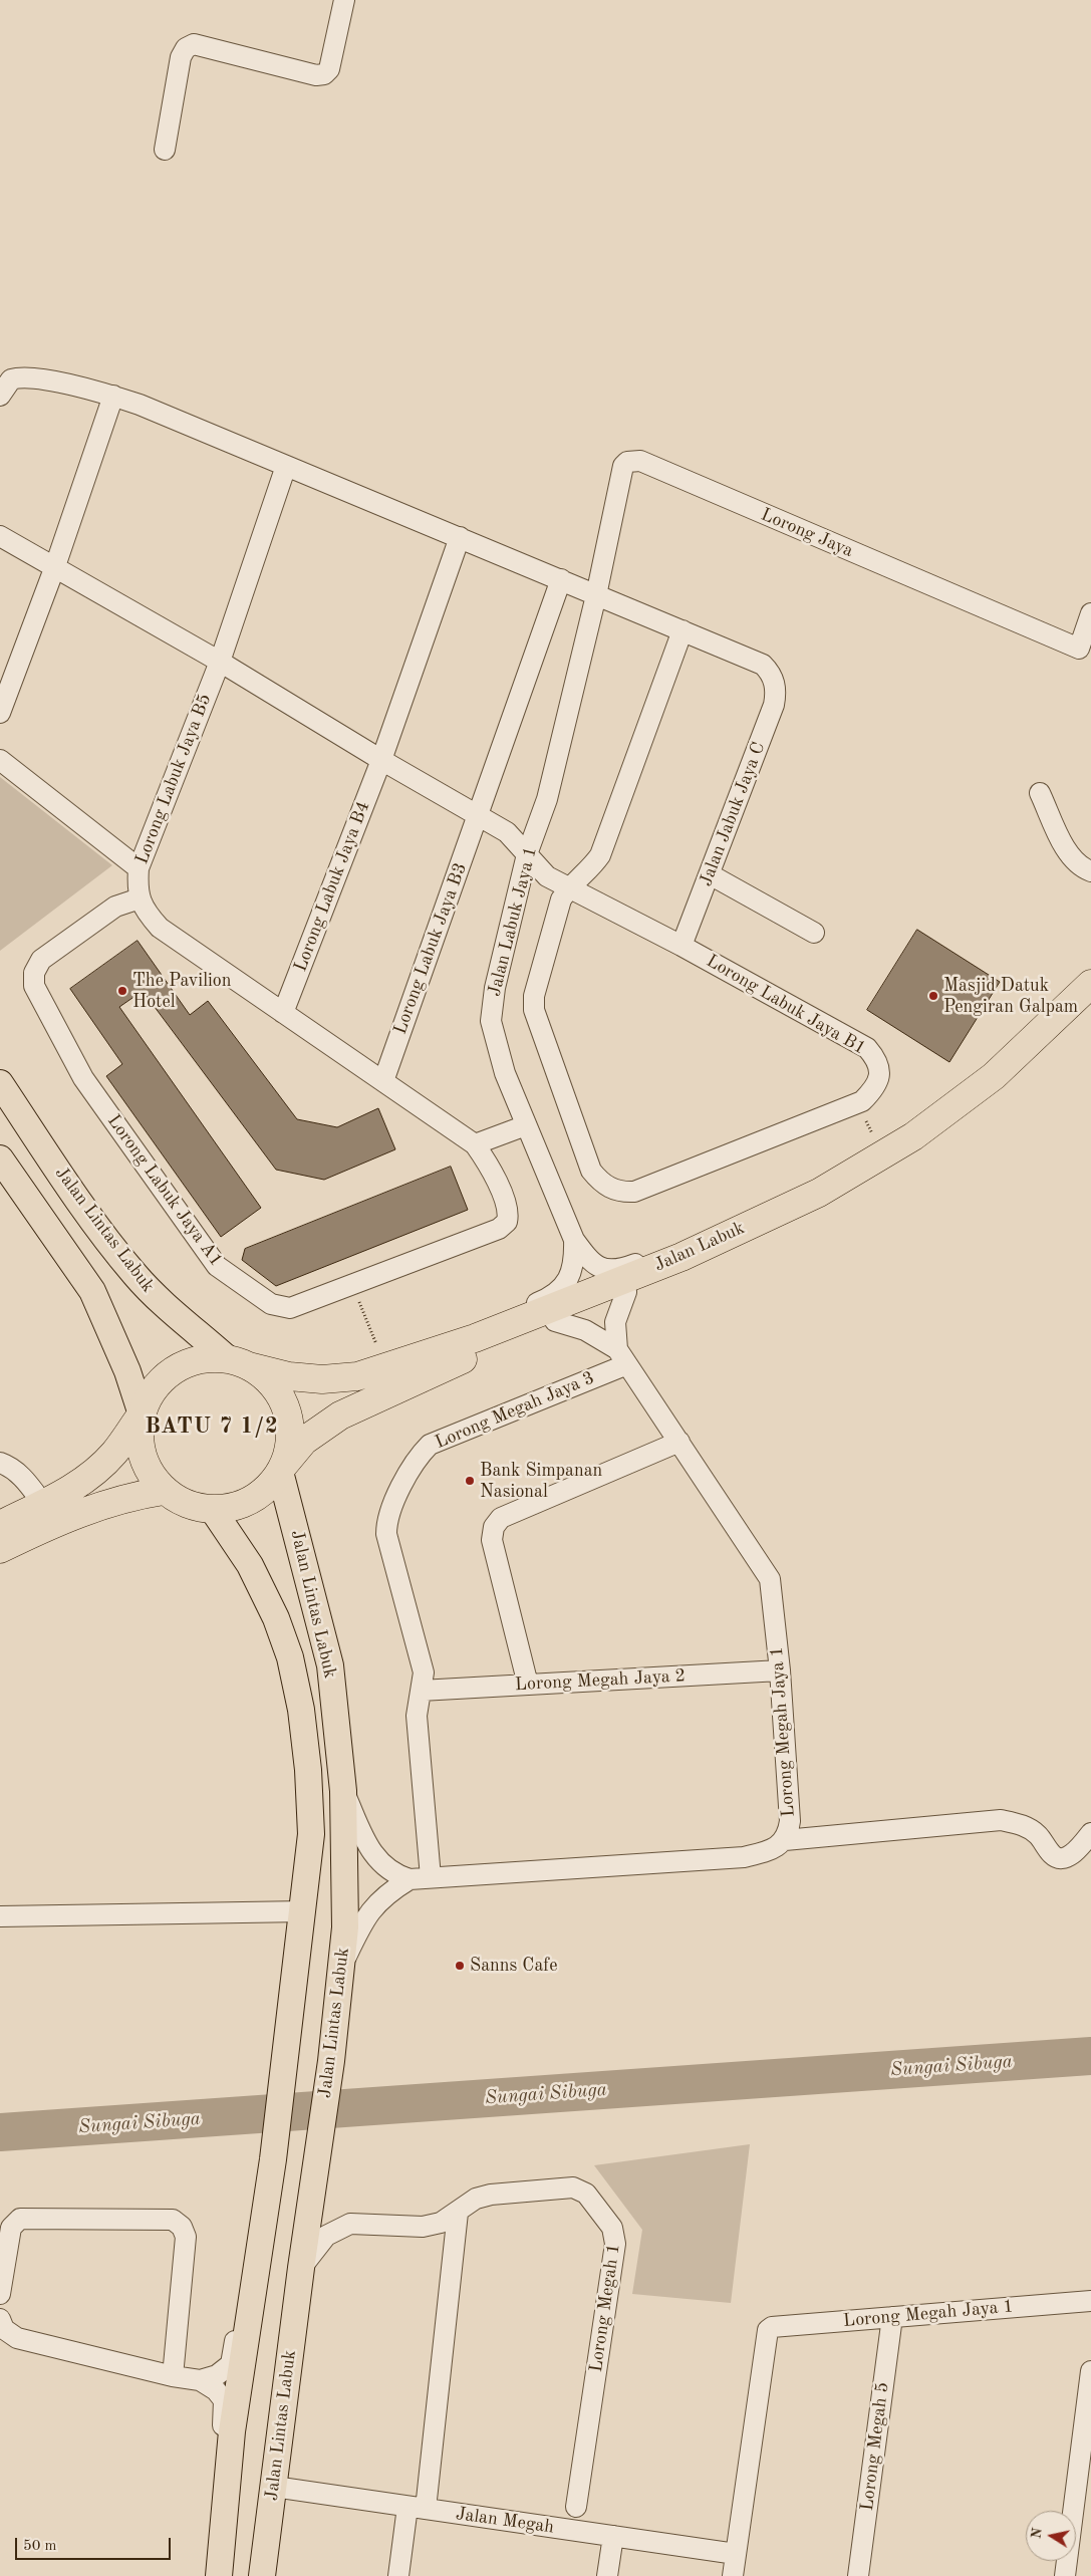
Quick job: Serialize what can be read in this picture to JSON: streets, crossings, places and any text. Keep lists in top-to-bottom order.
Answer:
{
  "streets": {
    "highway": ["Jalan Labuk"],
    "main road": ["Jalan Lintas Labuk"],
    "street": [
      "Lorong Jaya",
      "Lorong Labuk Jaya B5",
      "Jalan Jabuk Jaya C",
      "Lorong Labuk Jaya B4",
      "Jalan Labuk Jaya 1",
      "Lorong Labuk Jaya B3",
      "Lorong Labuk Jaya B1",
      "Lorong Labuk Jaya A1",
      "Lorong Megah Jaya 3",
      "Lorong Megah Jaya 2",
      "Lorong Megah Jaya 1",
      "Lorong Megah 1",
      "Lorong Megah 5",
      "Jalan Megah"
    ]
  },
  "crossings": [
    ["Lorong Jaya", "Jalan Labuk Jaya 1"],
    ["Lorong Labuk Jaya B5", "Lorong Labuk Jaya B1"],
    ["Lorong Labuk Jaya B5", "Lorong Labuk Jaya A1"],
    ["Jalan Jabuk Jaya C", "Lorong Labuk Jaya B1"],
    ["Lorong Labuk Jaya B4", "Lorong Labuk Jaya B1"],
    ["Jalan Labuk Jaya 1", "Lorong Labuk Jaya B1"],
    ["Lorong Labuk Jaya B3", "Lorong Labuk Jaya B1"],
    ["Jalan Lintas Labuk", "Jalan Labuk"],
    ["Jalan Lintas Labuk", "Lorong Megah Jaya 1"],
    ["Jalan Lintas Labuk", "Lorong Megah 1"],
    ["Jalan Lintas Labuk", "Jalan Megah"],
    ["Jalan Labuk", "Lorong Megah Jaya 1"],
    ["Lorong Megah Jaya 3", "Lorong Megah Jaya 2"],
    ["Lorong Megah Jaya 3", "Lorong Megah Jaya 1"],
    ["Lorong Megah Jaya 2", "Lorong Megah Jaya 1"],
    ["Lorong Megah Jaya 1", "Lorong Megah 5"],
    ["Lorong Megah Jaya 1", "Jalan Megah"]
  ],
  "districts": ["BATU 7 1/2"],
  "water": ["Sungai Sibuga"],
  "places": [
    "The Pavilion Hotel",
    "Masjid Datuk Pengiran Galpam",
    "Bank Simpanan Nasional",
    "Sanns Cafe"
  ],
  "scale_bar": "50 m",
  "north": "left"
}
